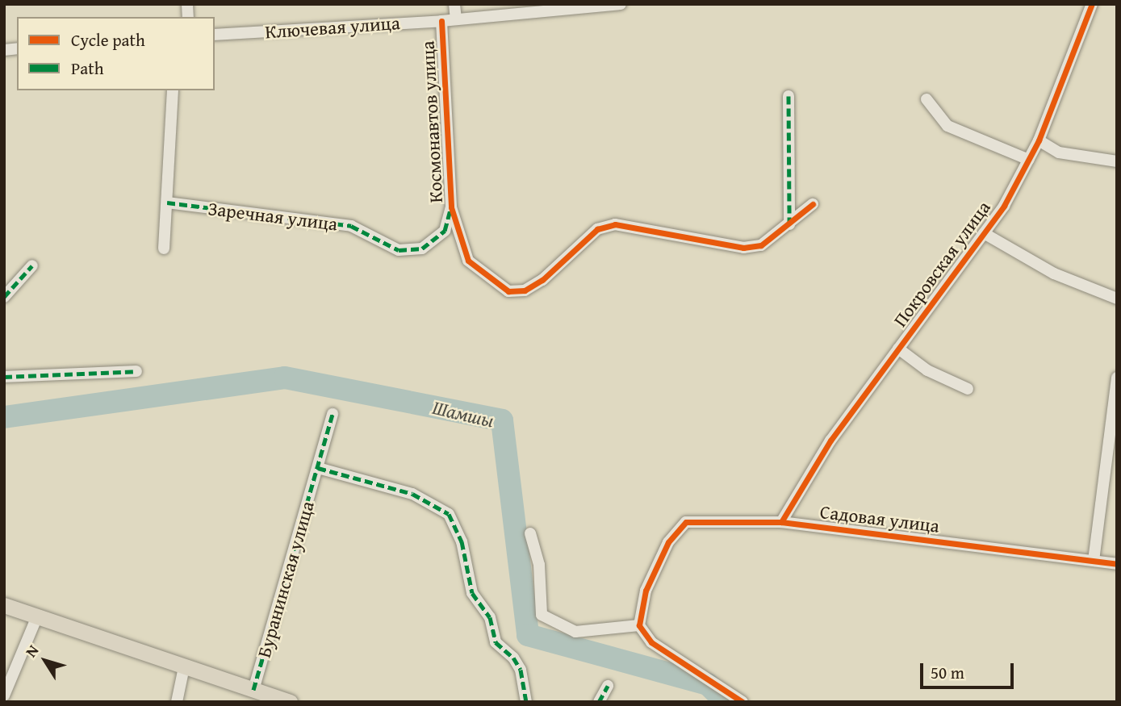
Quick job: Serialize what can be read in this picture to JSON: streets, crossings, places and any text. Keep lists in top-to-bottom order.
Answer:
{
  "streets": {
    "street": [
      "Ключевая улица",
      "Космонавтов улица",
      "Заречная улица",
      "Покровская улица",
      "Садовая улица",
      "Буранинская улица"
    ]
  },
  "crossings": [
    ["Ключевая улица", "Космонавтов улица"],
    ["Космонавтов улица", "Заречная улица"],
    ["Покровская улица", "Садовая улица"]
  ],
  "water": ["Шамшы"],
  "legend": ["Cycle path", "Path"],
  "scale_bar": "50 m",
  "north": "top left"
}
